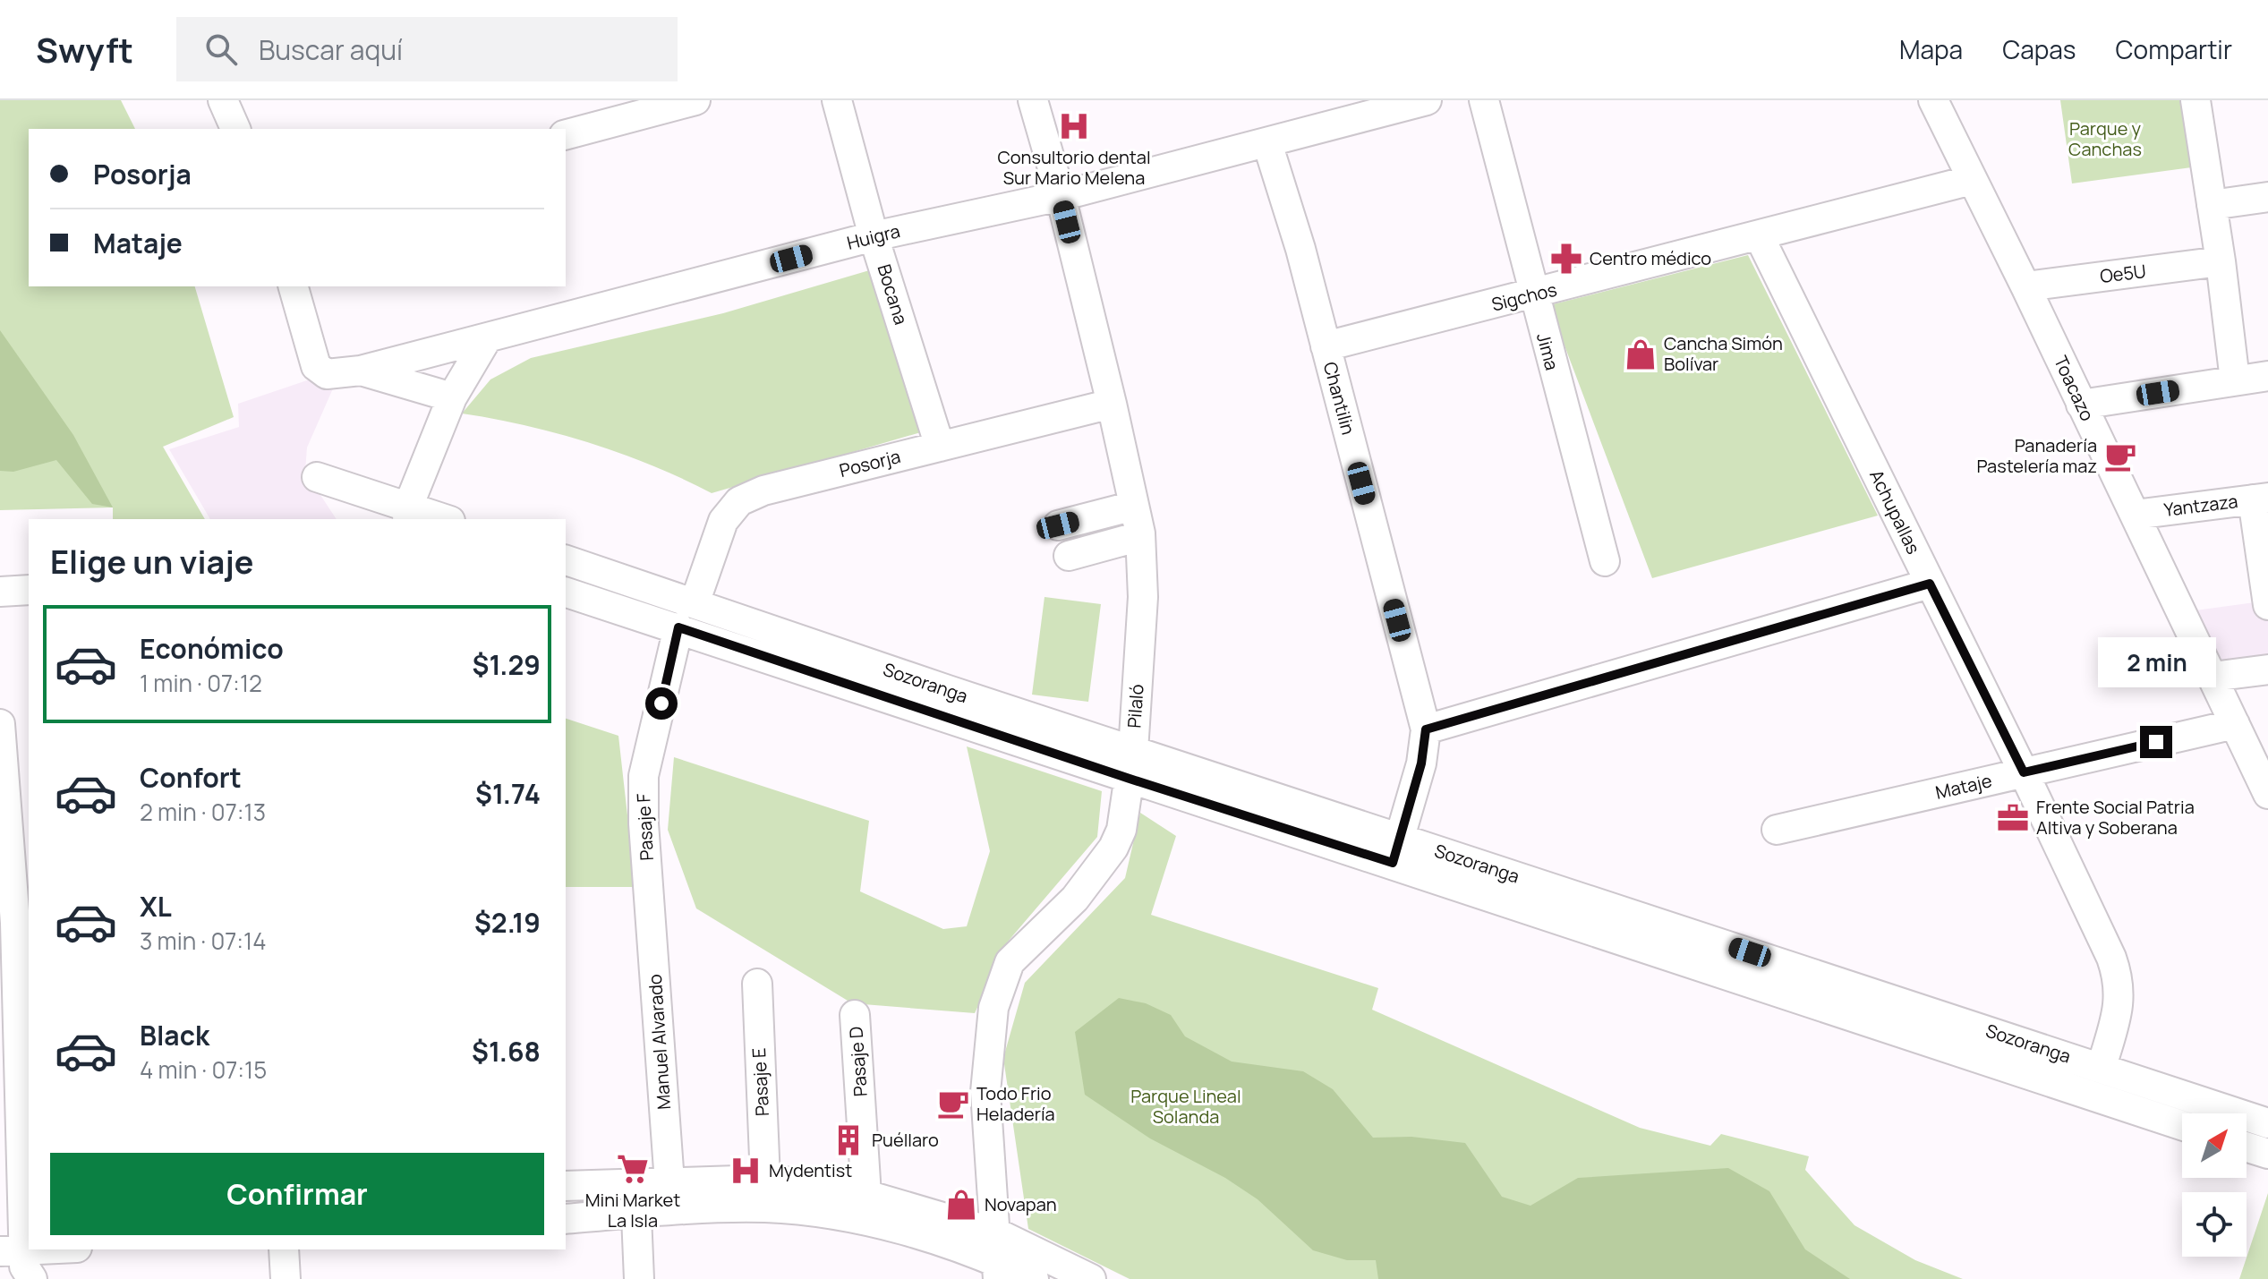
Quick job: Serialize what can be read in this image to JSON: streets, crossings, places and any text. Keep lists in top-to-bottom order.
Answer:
{
  "streets": {
    "street": [
      "Huigra",
      "Oe5U",
      "Bocana",
      "Sigchos",
      "Jima",
      "Toacazo",
      "Chantilin",
      "Posorja",
      "Yantzaza",
      "Achupallas",
      "Sozoranga",
      "Pilaló",
      "Mataje",
      "Pasaje F",
      "Manuel Alvarado",
      "Pasaje D",
      "Pasaje E"
    ]
  },
  "crossings": [
    ["Huigra", "Bocana"],
    ["Huigra", "Chantilin"],
    ["Huigra", "Pilaló"],
    ["Oe5U", "Toacazo"],
    ["Bocana", "Posorja"],
    ["Sigchos", "Jima"],
    ["Sigchos", "Toacazo"],
    ["Sigchos", "Chantilin"],
    ["Sigchos", "Achupallas"],
    ["Toacazo", "Yantzaza"],
    ["Toacazo", "Mataje"],
    ["Chantilin", "Sozoranga"],
    ["Posorja", "Sozoranga"],
    ["Posorja", "Pilaló"],
    ["Achupallas", "Sozoranga"],
    ["Achupallas", "Mataje"],
    ["Sozoranga", "Pilaló"],
    ["Sozoranga", "Pasaje F"],
    ["Pasaje F", "Manuel Alvarado"]
  ],
  "parks": ["Parque y Canchas", "Parque Lineal Solanda"],
  "places": {
    "hospital": ["Consultorio dental Sur Mario Melena", "Mydentist"],
    "pharmacy": ["Centro médico"],
    "shop": ["Cancha Simón Bolívar", "Novapan"],
    "cafe": ["Panadería Pastelería maz", "Todo Frio Heladería"],
    "office": ["Frente Social Patria Altiva y Soberana"],
    "building": ["Puéllaro"],
    "supermarket": ["Mini Market La Isla"]
  },
  "north": "top right",
  "page": {
    "header": "Swyft",
    "search": "Buscar aquí",
    "nav": ["Mapa", "Capas", "Compartir"],
    "banner": ["Posorja", "Mataje"],
    "heading": "Elige un viaje",
    "list": [
      {
        "name": "Económico",
        "note": "1 min · 07:12",
        "value": "$1.29"
      },
      {
        "name": "Confort",
        "note": "2 min · 07:13",
        "value": "$1.74"
      },
      {
        "name": "XL",
        "note": "3 min · 07:14",
        "value": "$2.19"
      },
      {
        "name": "Black",
        "note": "4 min · 07:15",
        "value": "$1.68"
      }
    ],
    "bubble": "2 min",
    "buttons": "Confirmar"
  }
}
